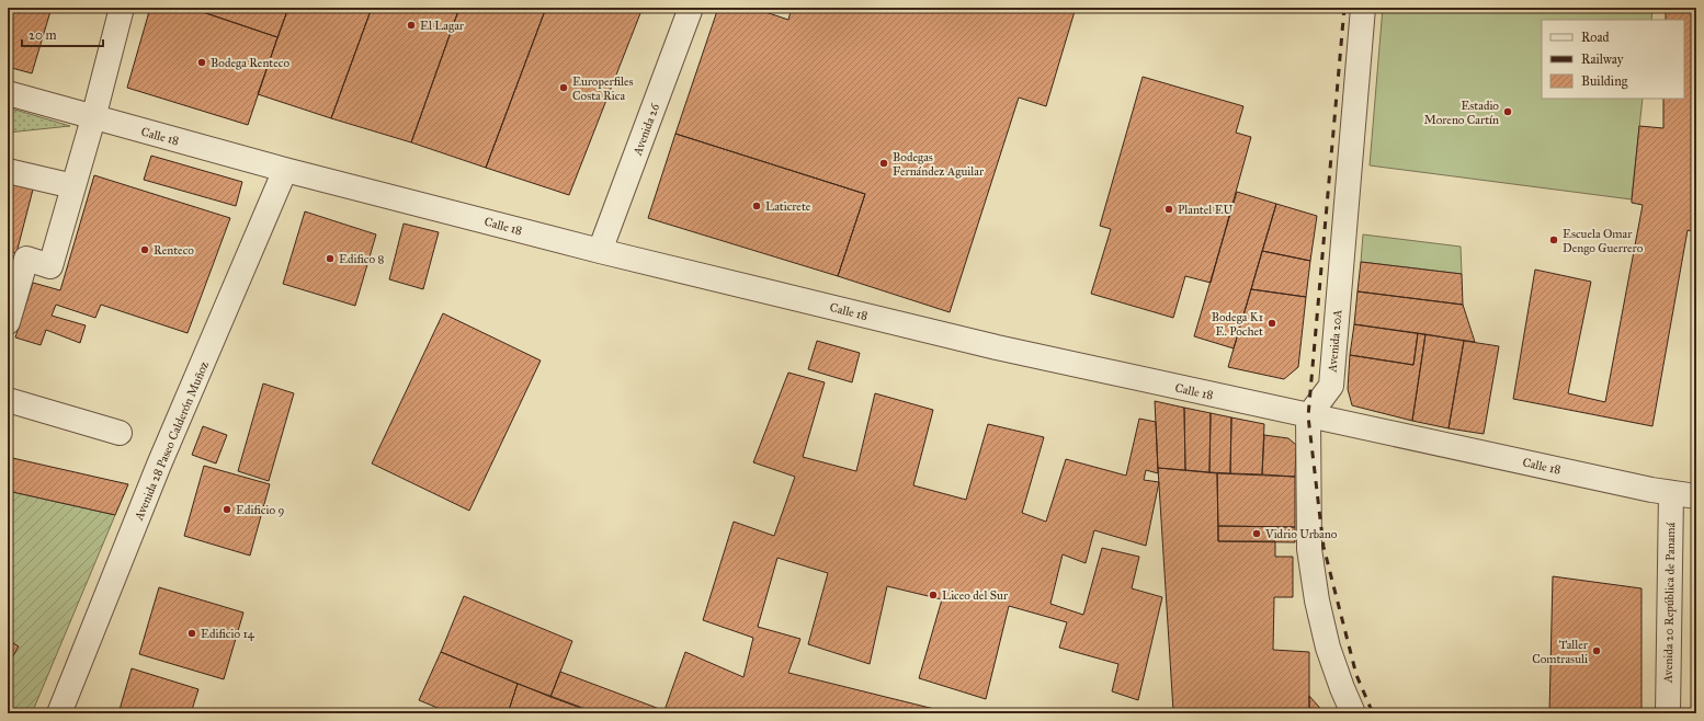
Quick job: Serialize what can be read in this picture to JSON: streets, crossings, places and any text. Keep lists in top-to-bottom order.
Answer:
{
  "streets": {
    "street": [
      "Avenida 26",
      "Calle 18",
      "Avenida 20A",
      "Avenida 28 Paseo Calderón Muñoz",
      "Avenida 20 República de Panamá"
    ]
  },
  "crossings": [
    ["Avenida 26", "Calle 18"],
    ["Calle 18", "Avenida 20A"],
    ["Calle 18", "Avenida 28 Paseo Calderón Muñoz"],
    ["Calle 18", "Avenida 20 República de Panamá"]
  ],
  "places": [
    "El Lagar",
    "Bodega Renteco",
    "Europerfiles Costa Rica",
    "Estadio Moreno Cartín",
    "Bodegas Fernández Aguilar",
    "Laticrete",
    "Plantel EU",
    "Escuela Omar Dengo Guerrero",
    "Renteco",
    "Edifico 8",
    "Bodega K1 E. Pochet",
    "Edificio 9",
    "Vidrio Urbano",
    "Liceo del Sur",
    "Edificio 14",
    "Taller Comtrasuli"
  ],
  "legend": ["Road", "Railway", "Building"],
  "scale_bar": "20 m"
}
